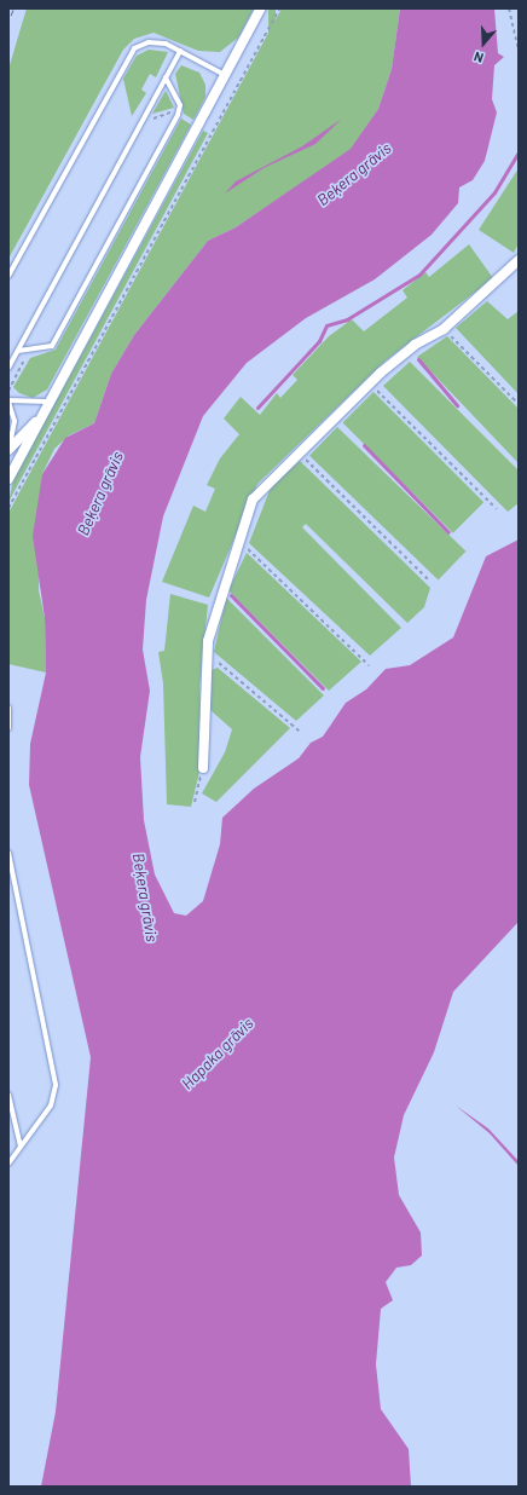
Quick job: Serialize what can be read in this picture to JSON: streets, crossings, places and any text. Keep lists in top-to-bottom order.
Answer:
{
  "water": ["Beķera grāvis", "Hapaka grāvis"],
  "north": "bottom"
}
